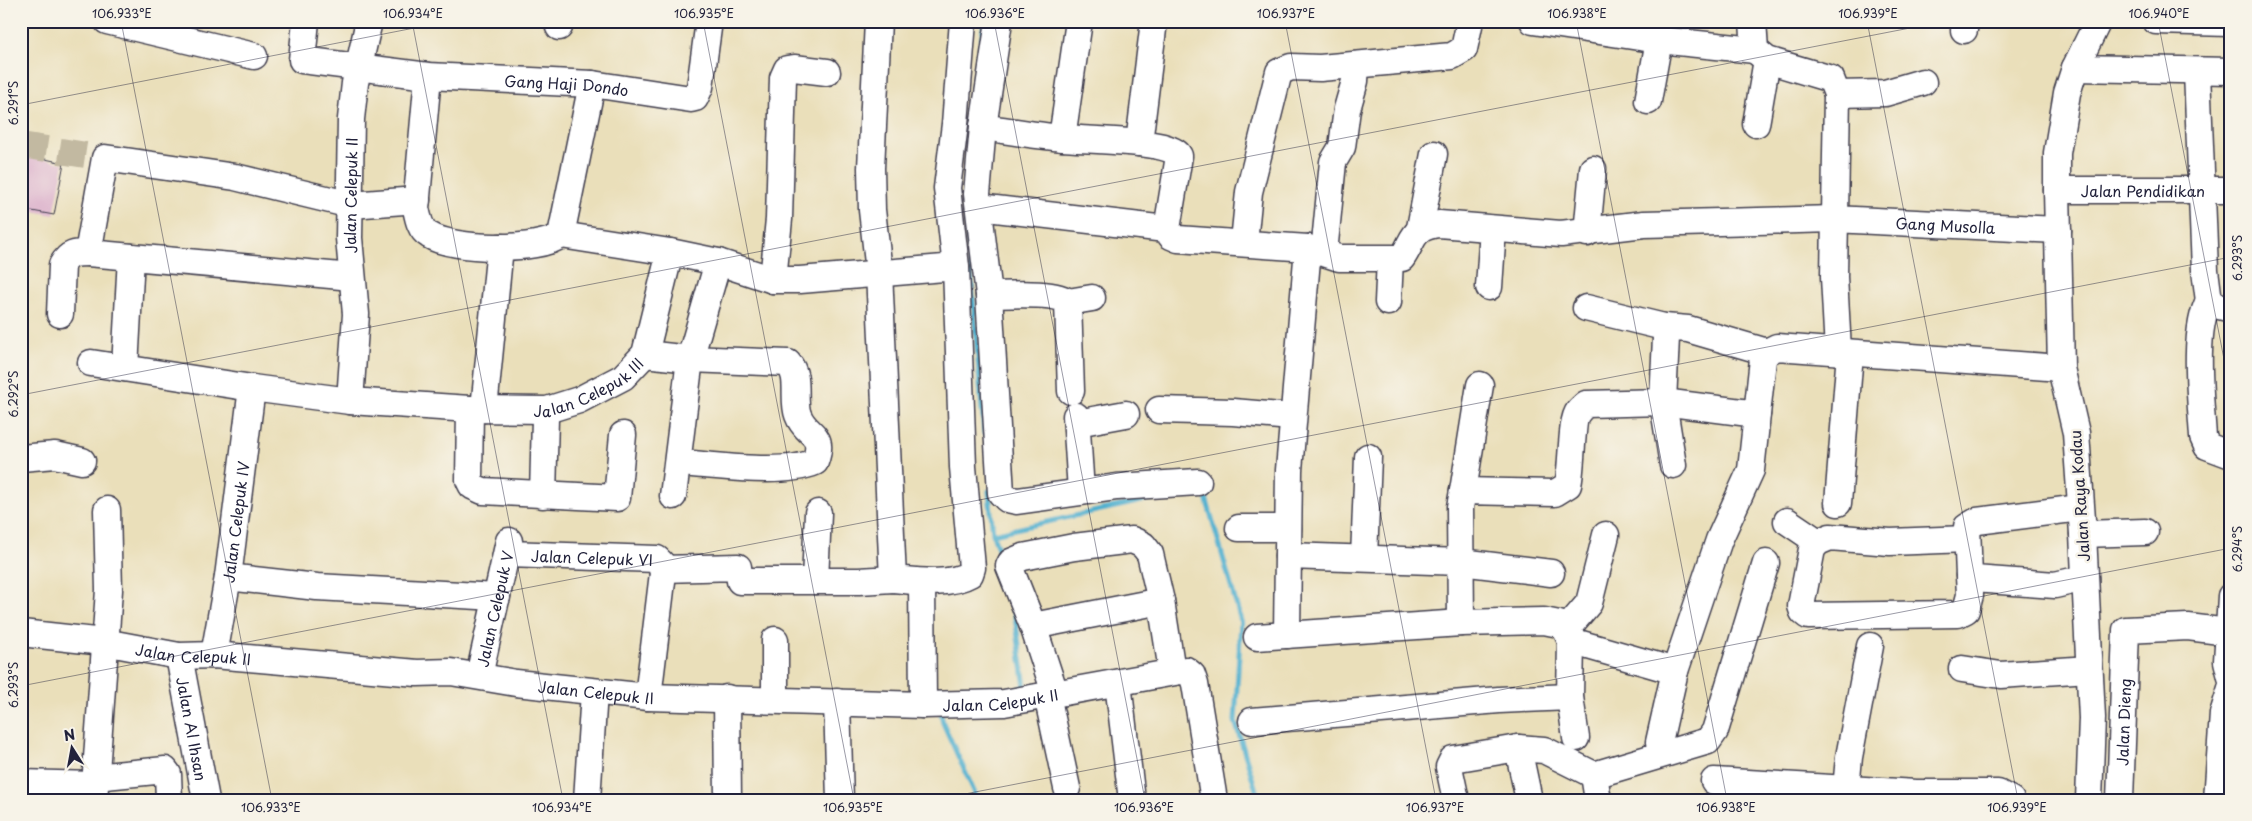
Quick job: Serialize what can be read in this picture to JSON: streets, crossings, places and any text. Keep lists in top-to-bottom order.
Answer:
{
  "streets": {
    "street": [
      "Gang Haji Dondo",
      "Jalan Pendidikan",
      "Jalan Celepuk II",
      "Gang Musolla",
      "Jalan Celepuk III",
      "Jalan Raya Kodau",
      "Jalan Celepuk IV",
      "Jalan Celepuk VI",
      "Jalan Celepuk V",
      "Jalan Dieng",
      "Jalan Al Ihsan"
    ]
  },
  "crossings": [
    ["Gang Haji Dondo", "Jalan Celepuk II"],
    ["Jalan Pendidikan", "Jalan Raya Kodau"],
    ["Jalan Celepuk II", "Jalan Celepuk III"],
    ["Jalan Celepuk II", "Jalan Celepuk IV"],
    ["Jalan Celepuk II", "Jalan Celepuk VI"],
    ["Jalan Celepuk II", "Jalan Celepuk V"],
    ["Jalan Celepuk II", "Jalan Al Ihsan"],
    ["Gang Musolla", "Jalan Raya Kodau"],
    ["Jalan Celepuk III", "Jalan Celepuk IV"],
    ["Jalan Celepuk VI", "Jalan Celepuk V"]
  ],
  "north": "top",
  "coordinates": [
    "106.933°E",
    "106.934°E",
    "106.935°E",
    "106.936°E",
    "106.937°E",
    "106.938°E",
    "106.939°E",
    "106.940°E",
    "6.291°S",
    "6.293°S",
    "6.292°S",
    "6.294°S"
  ]
}
